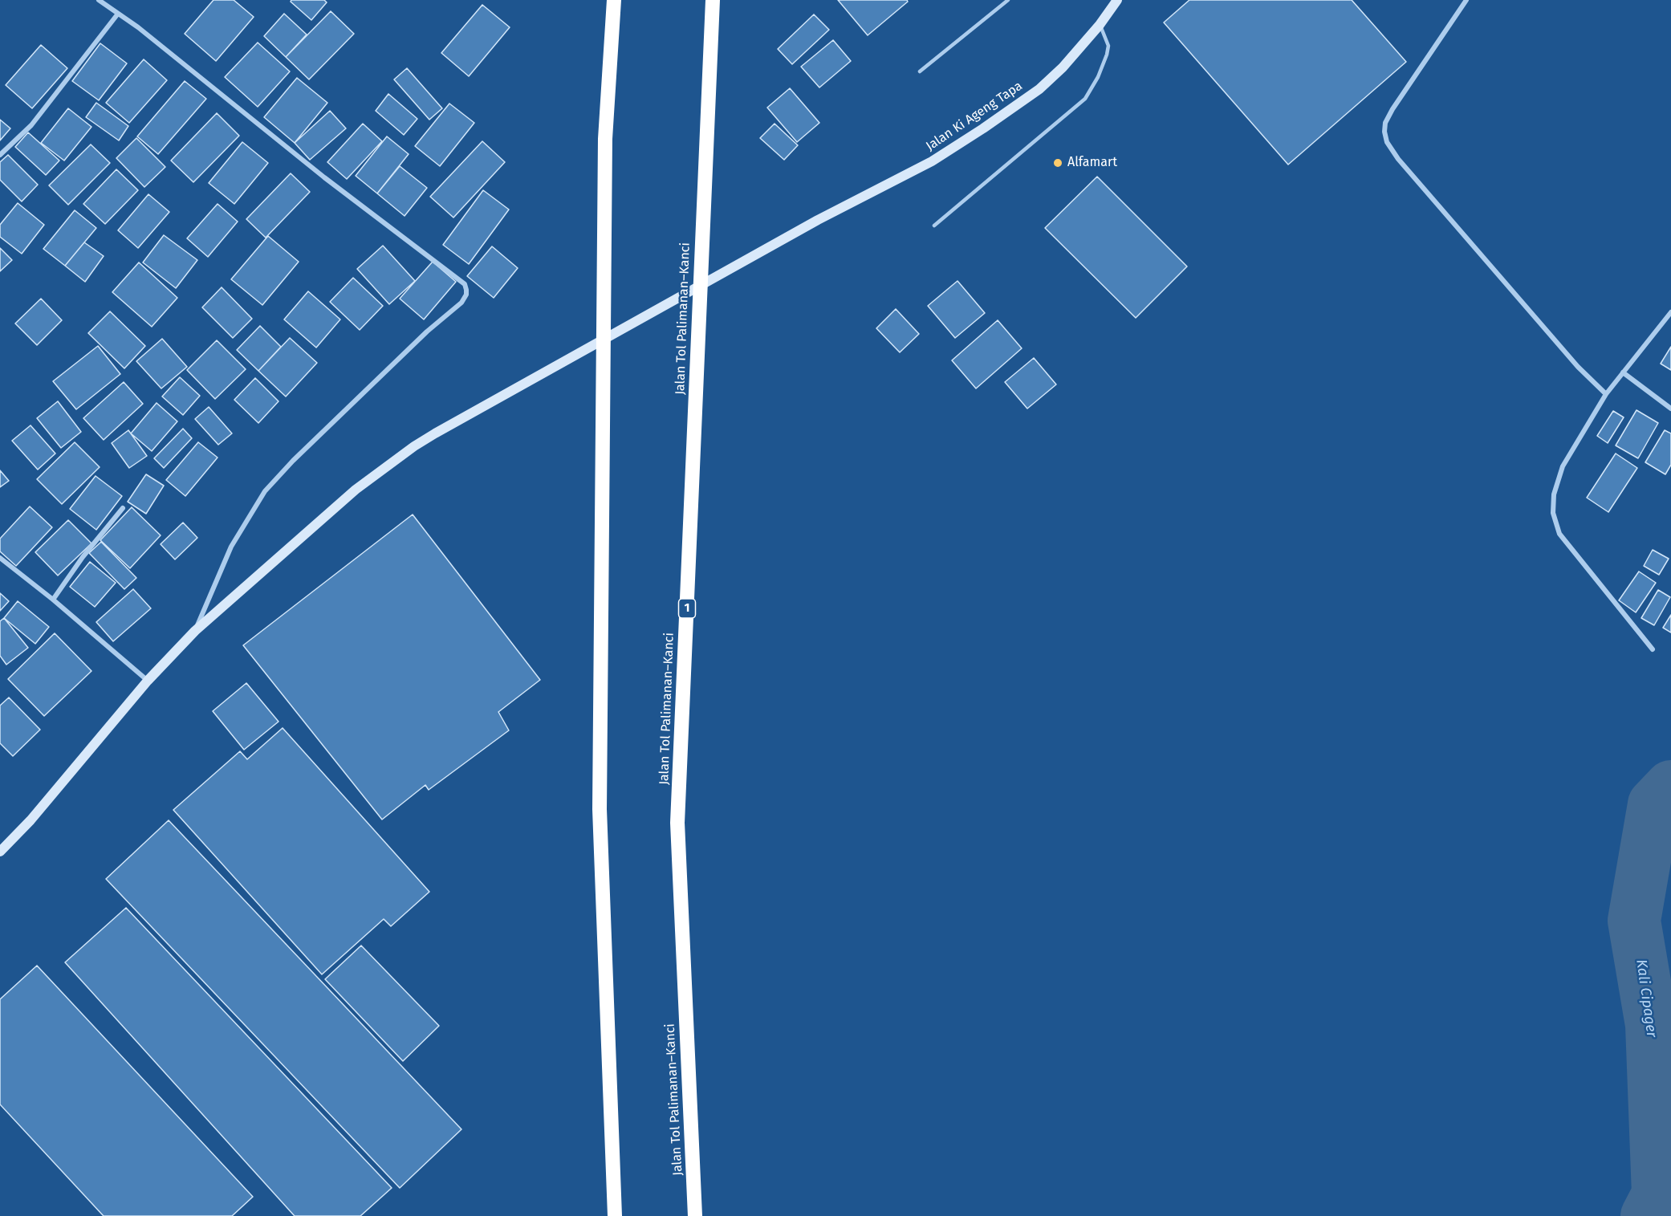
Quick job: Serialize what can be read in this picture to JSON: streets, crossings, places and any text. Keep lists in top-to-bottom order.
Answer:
{
  "streets": {
    "highway": ["Jalan Tol Palimanan–Kanci", "1"],
    "street": ["Jalan Ki Ageng Tapa"]
  },
  "water": ["Kali Cipager"],
  "places": ["Alfamart"]
}
